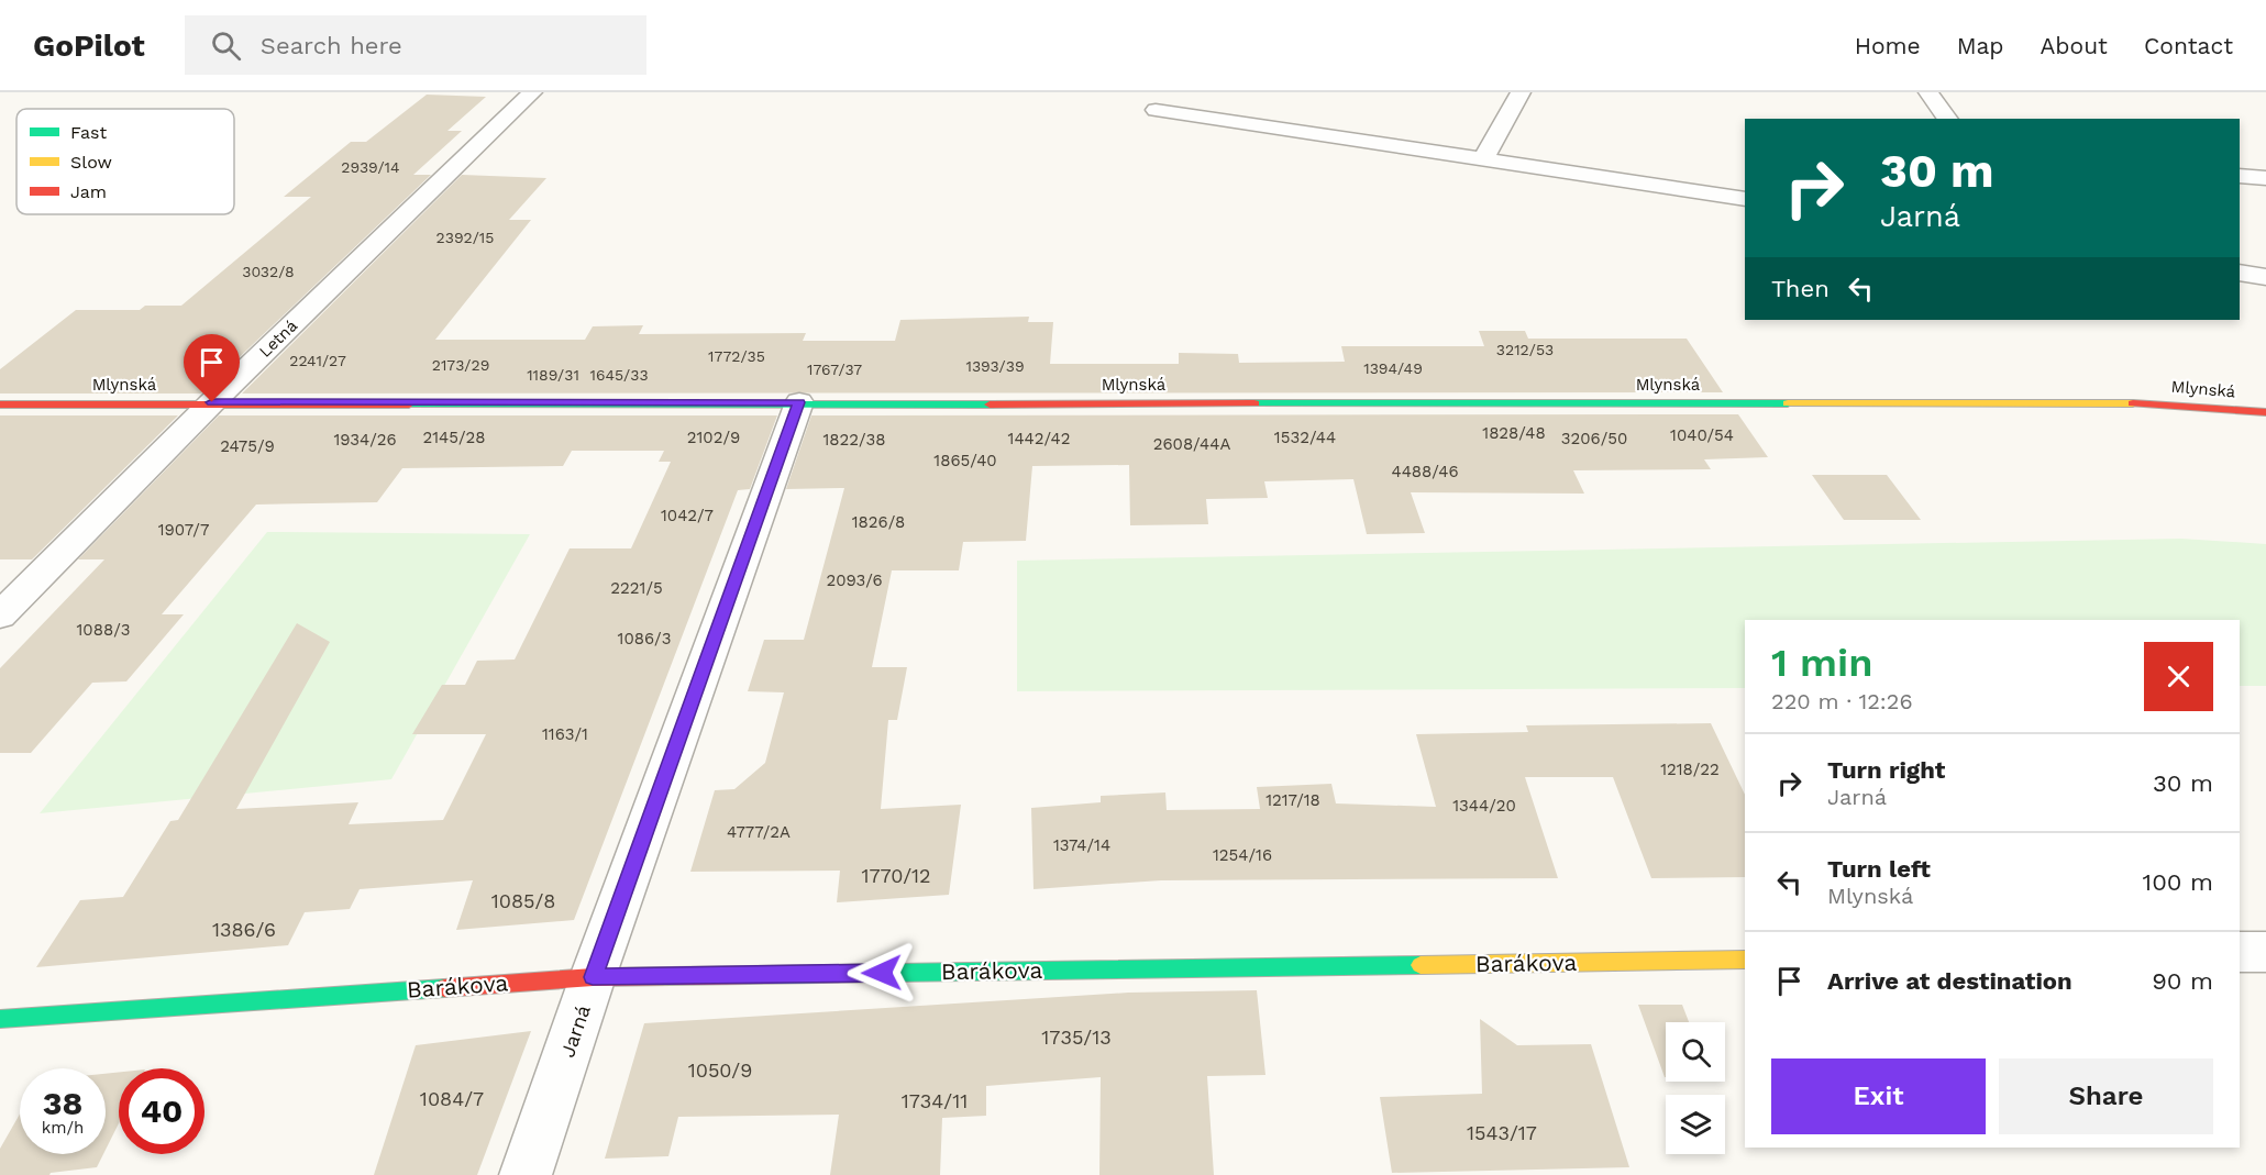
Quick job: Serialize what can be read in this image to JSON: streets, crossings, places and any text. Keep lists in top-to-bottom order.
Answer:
{
  "streets": {
    "street": [
      "Letná",
      "Mlynská",
      "Barákova",
      "Jarná"
    ]
  },
  "crossings": [
    ["Letná", "Mlynská"],
    ["Mlynská", "Jarná"],
    ["Barákova", "Jarná"]
  ],
  "house_numbers": [
    "2939/14",
    "2392/15",
    "3032/8",
    "3212/53",
    "1772/35",
    "2241/27",
    "2173/29",
    "1393/39",
    "1394/49",
    "1767/37",
    "1189/31",
    "1645/33",
    "1828/48",
    "1040/54",
    "2145/28",
    "2102/9",
    "1532/44",
    "1442/42",
    "3206/50",
    "1934/26",
    "1822/38",
    "2608/44A",
    "2475/9",
    "1865/40",
    "4488/46",
    "1042/7",
    "1826/8",
    "1907/7",
    "2093/6",
    "2221/5",
    "1088/3",
    "1086/3",
    "1163/1",
    "1218/22",
    "1217/18",
    "1344/20",
    "4777/2A",
    "1374/14",
    "1254/16",
    "1770/12",
    "1085/8",
    "1386/6",
    "1735/13",
    "1050/9",
    "1084/7",
    "1734/11",
    "1543/17"
  ],
  "legend": ["Fast", "Slow", "Jam"],
  "page": {
    "header": "GoPilot",
    "search": "Search here",
    "nav": [
      "Home",
      "Map",
      "About",
      "Contact"
    ],
    "turn": ["30 m", "Jarná"],
    "then": "Then",
    "heading": ["1 min", "220 m · 12:26"],
    "list": [
      {
        "name": "Turn right",
        "note": "Jarná",
        "value": "30 m"
      },
      {
        "name": "Turn left",
        "note": "Mlynská",
        "value": "100 m"
      },
      {
        "name": "Arrive at destination",
        "value": "90 m"
      }
    ],
    "buttons": ["Exit", "Share"],
    "speed": "38 km/h",
    "limit": "40"
  }
}
